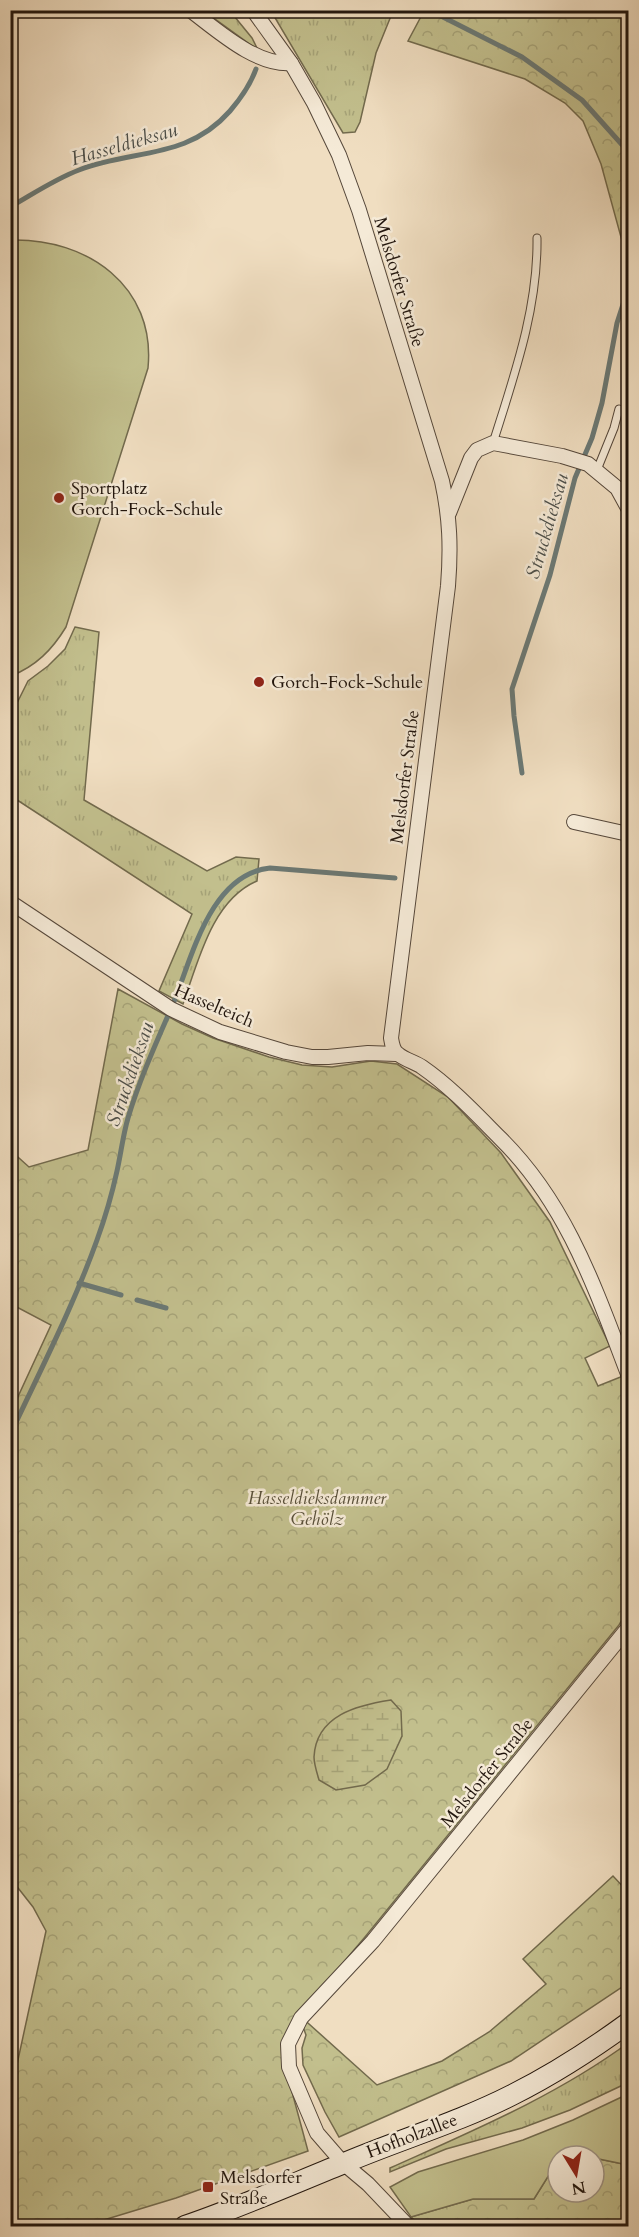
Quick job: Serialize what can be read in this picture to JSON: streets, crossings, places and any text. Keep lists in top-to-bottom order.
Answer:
{
  "streets": {
    "street": ["Melsdorfer Straße", "Hasselteich", "Hofholzallee"]
  },
  "crossings": [
    ["Melsdorfer Straße", "Hasselteich"],
    ["Melsdorfer Straße", "Hofholzallee"]
  ],
  "water": ["Hasseldieksau", "Struckdieksau"],
  "parks": ["Hasseldieksdammer Gehölz"],
  "places": {
    "other": ["Sportplatz Gorch-Fock-Schule", "Gorch-Fock-Schule"],
    "transit": ["Melsdorfer Straße"]
  },
  "north": "bottom"
}
